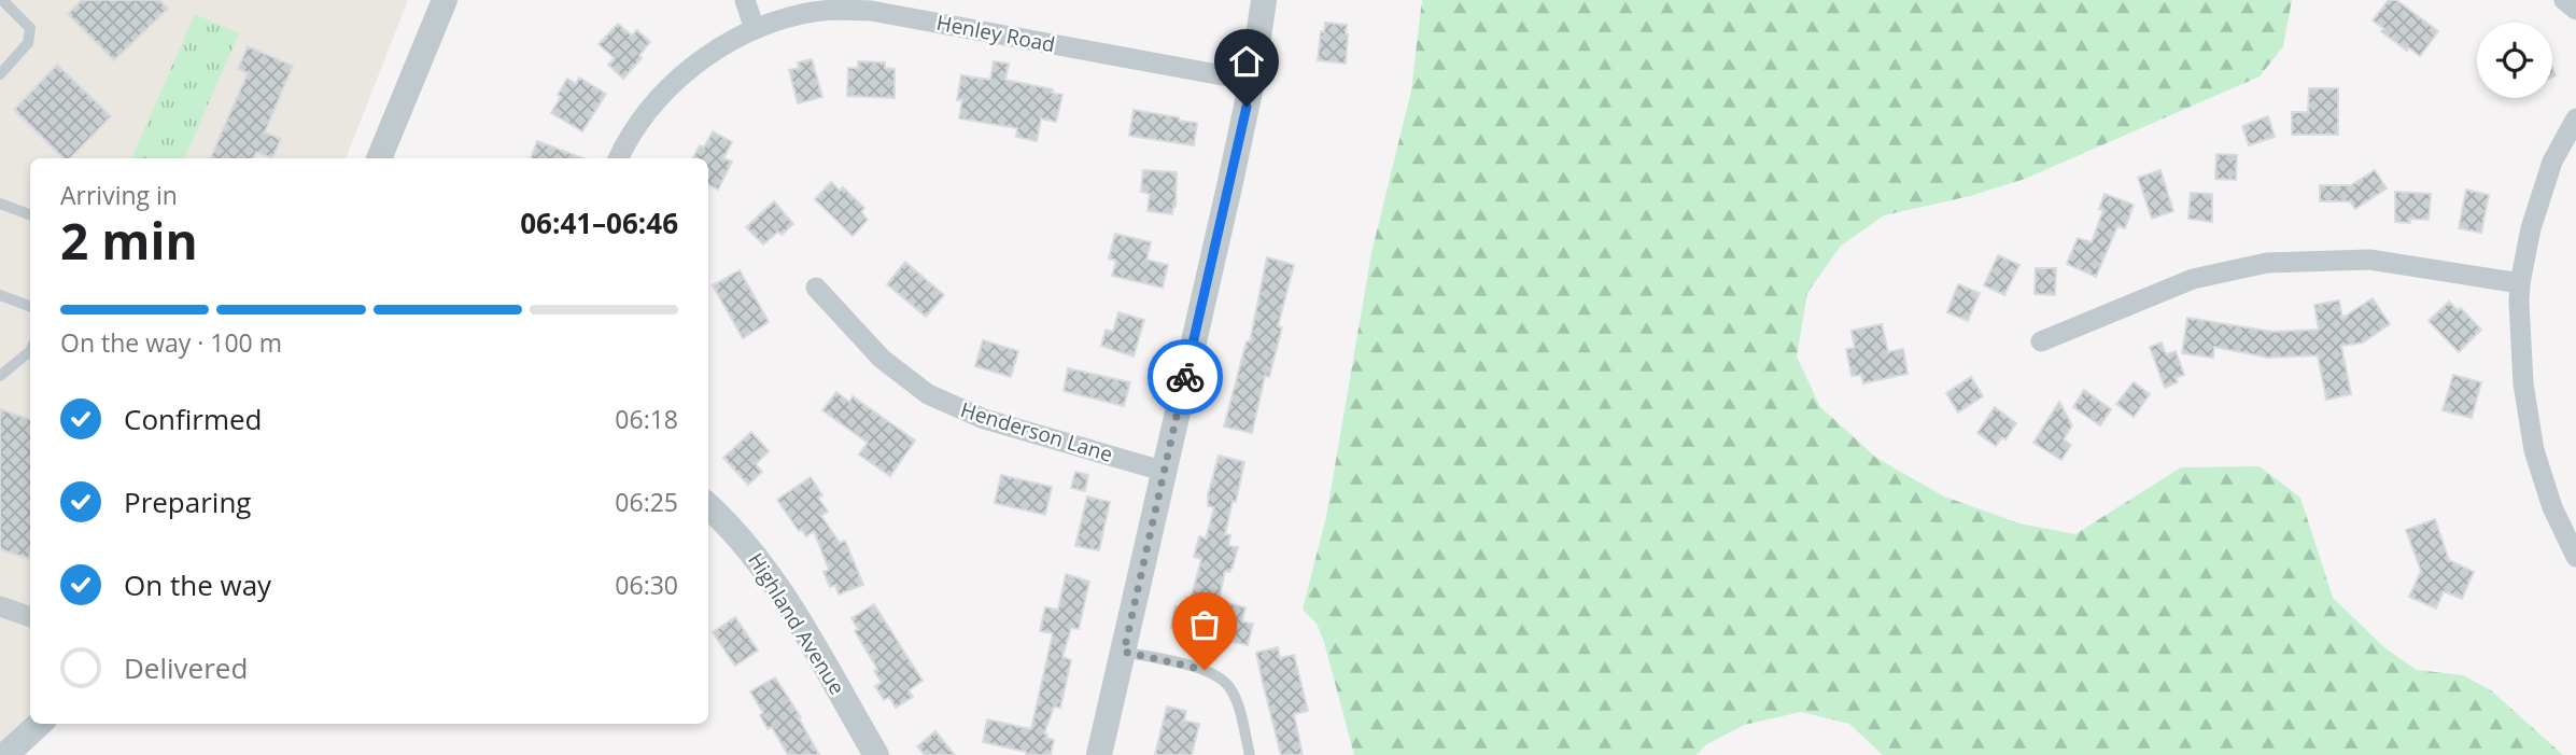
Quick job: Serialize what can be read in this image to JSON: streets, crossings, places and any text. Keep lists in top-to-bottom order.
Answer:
{
  "streets": {
    "street": ["Henley Road", "Henderson Lane", "Highland Avenue"]
  },
  "page": {
    "heading": ["2 min", "Arriving in", "06:41–06:46"],
    "bar": "On the way · 100 m",
    "list": [
      ["Confirmed", "06:18"],
      ["Preparing", "06:25"],
      ["On the way", "06:30"],
      "Delivered"
    ]
  }
}
